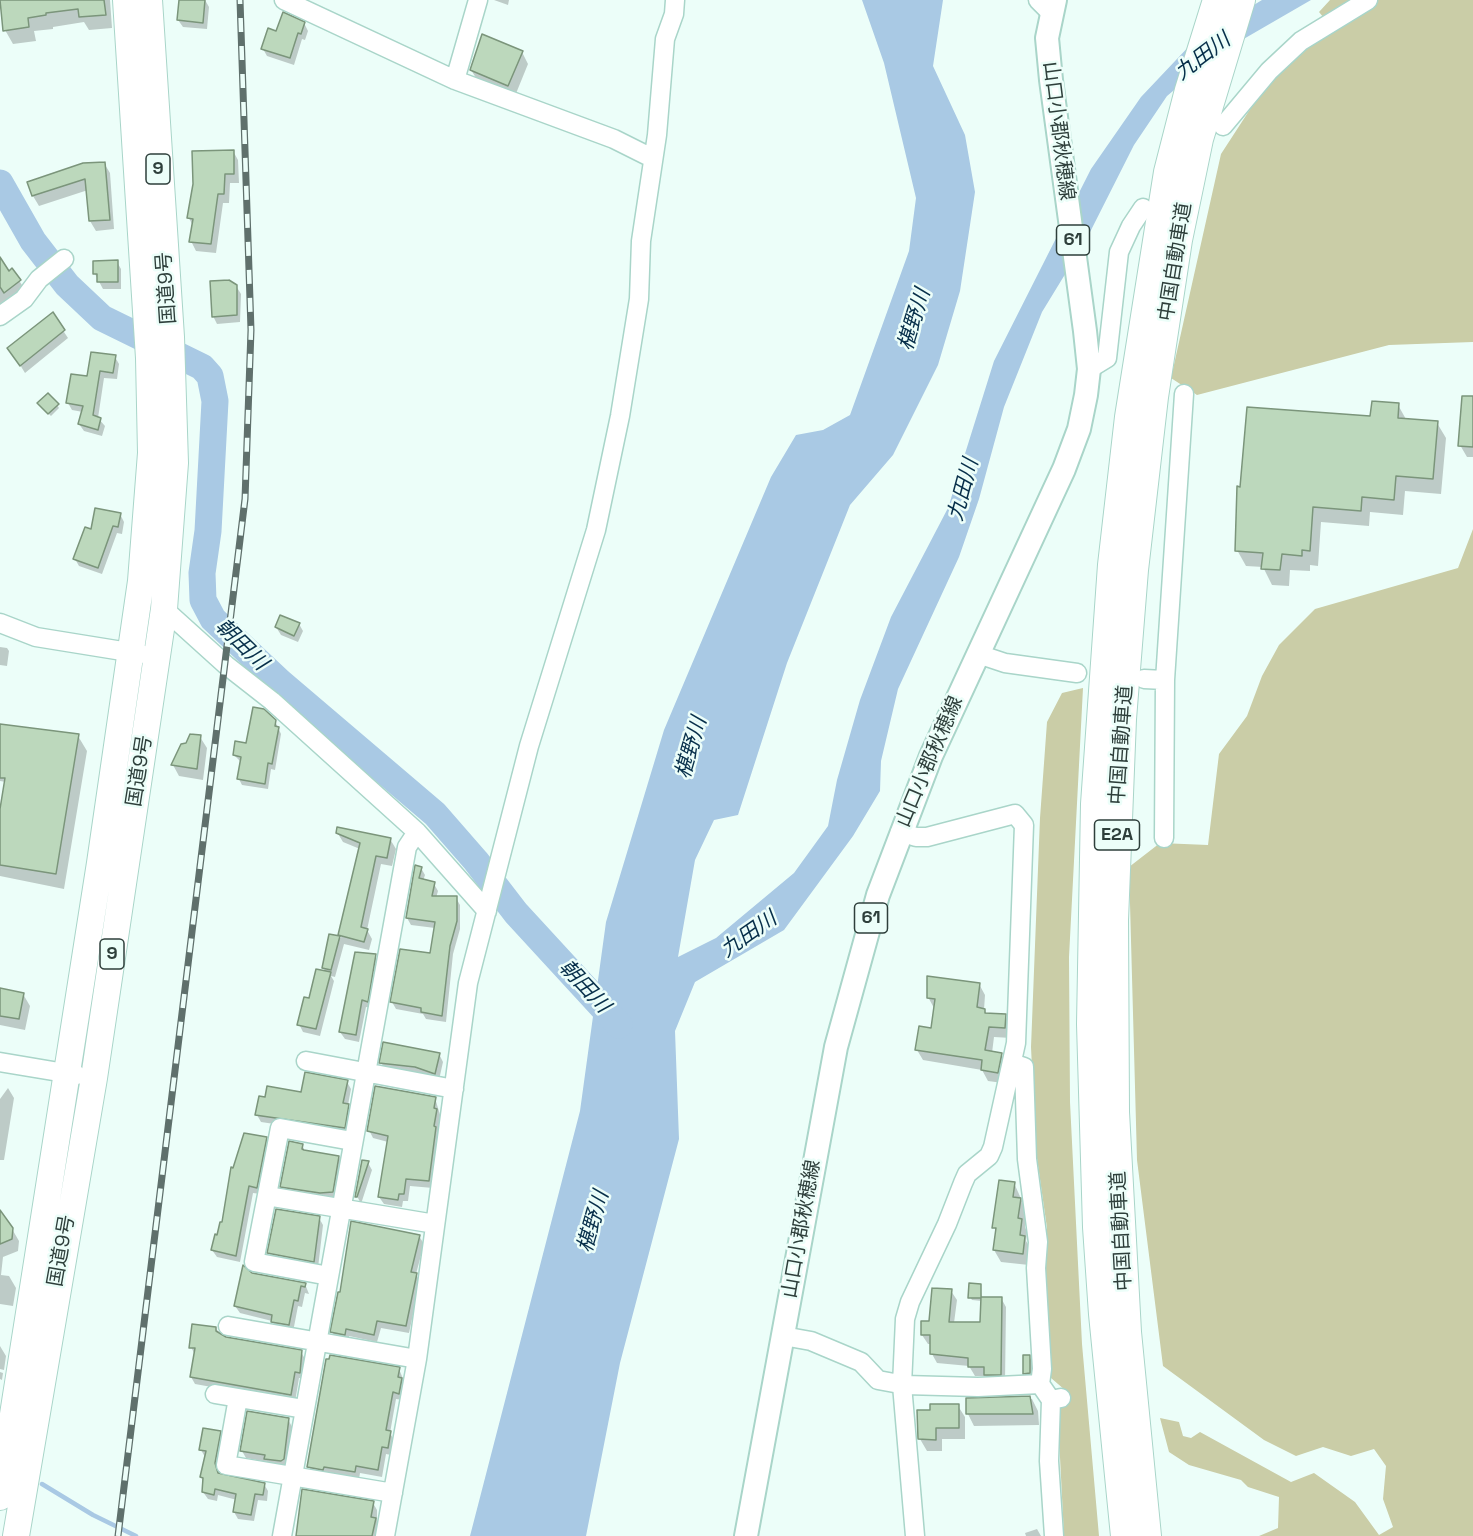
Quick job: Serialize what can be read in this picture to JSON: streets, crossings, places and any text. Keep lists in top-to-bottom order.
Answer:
{
  "streets": {
    "highway": [
      "9",
      "中国自動車道",
      "国道9号",
      "E2A"
    ],
    "main road": ["山口小郡秋穂線", "61"]
  },
  "water": ["九田川", "椹野川", "朝田川"]
}
